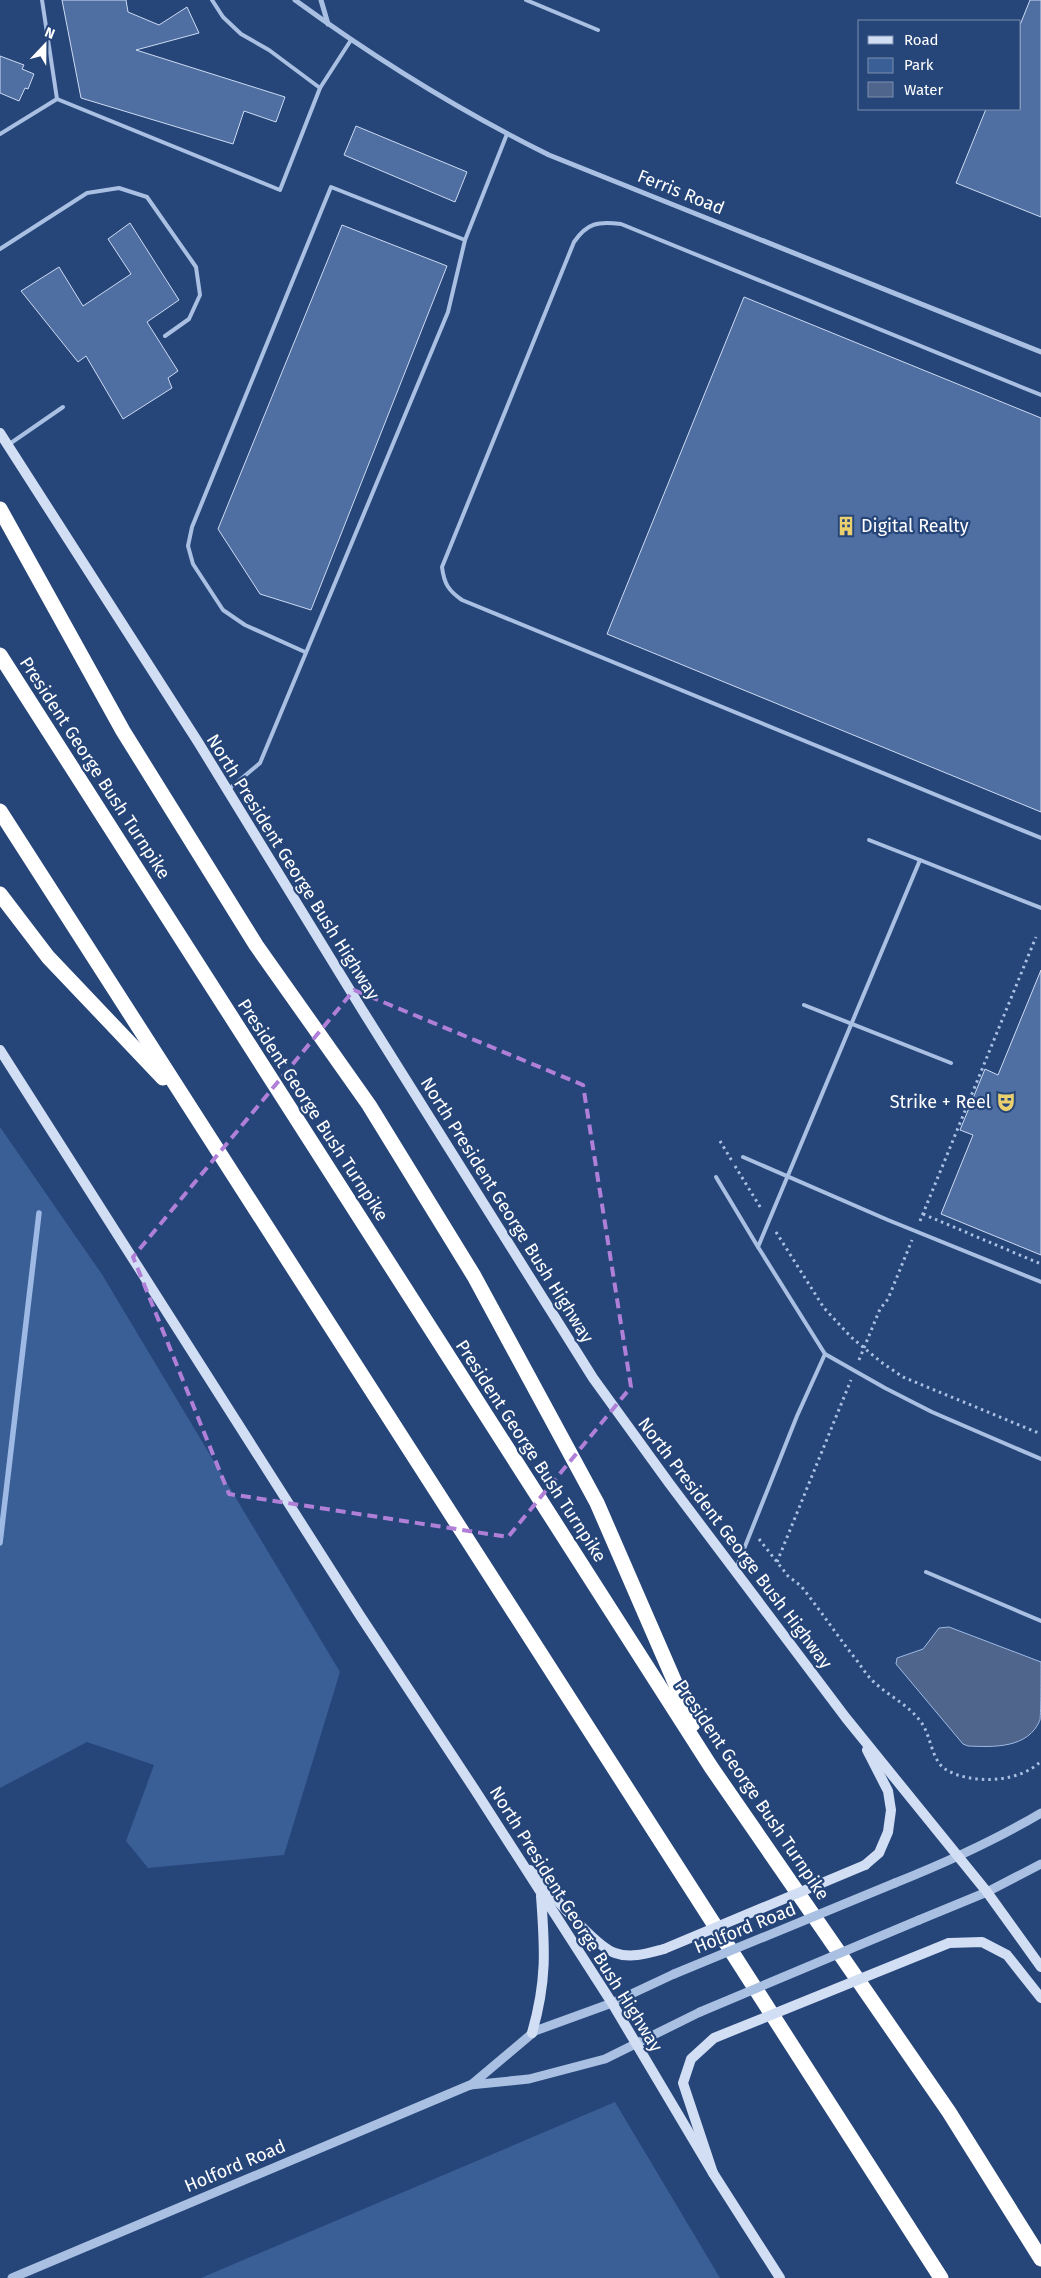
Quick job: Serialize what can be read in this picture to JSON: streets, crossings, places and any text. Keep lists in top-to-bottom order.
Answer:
{
  "streets": {
    "highway": ["President George Bush Turnpike"],
    "main road": ["North President George Bush Highway"],
    "street": ["Ferris Road", "Holford Road"]
  },
  "crossings": [
    ["North President George Bush Highway", "Holford Road"]
  ],
  "places": {
    "building": ["Digital Realty"],
    "theatre": ["Strike + Reel"]
  },
  "legend": ["Road", "Park", "Water"],
  "north": "top"
}
